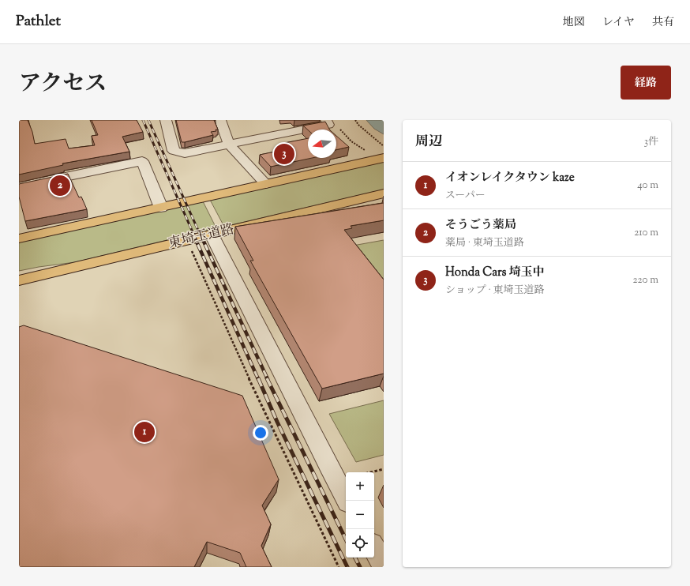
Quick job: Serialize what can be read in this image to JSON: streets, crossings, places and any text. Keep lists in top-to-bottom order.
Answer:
{
  "streets": {
    "highway": ["東埼玉道路"]
  },
  "north": "left",
  "page": {
    "header": "Pathlet",
    "nav": ["地図", "レイヤ", "共有"],
    "title": "アクセス",
    "buttons": "経路",
    "heading": ["周辺", "3件"],
    "pins": ["3", "2", "1"],
    "list": [
      {
        "mark": "1",
        "name": "イオンレイクタウン kaze",
        "note": "スーパー",
        "value": "40 m"
      },
      {
        "mark": "2",
        "name": "そうごう薬局",
        "note": "薬局 · 東埼玉道路",
        "value": "210 m"
      },
      {
        "mark": "3",
        "name": "Honda Cars 埼玉中",
        "note": "ショップ · 東埼玉道路",
        "value": "220 m"
      }
    ],
    "map_buttons": ["+", "−"]
  }
}
